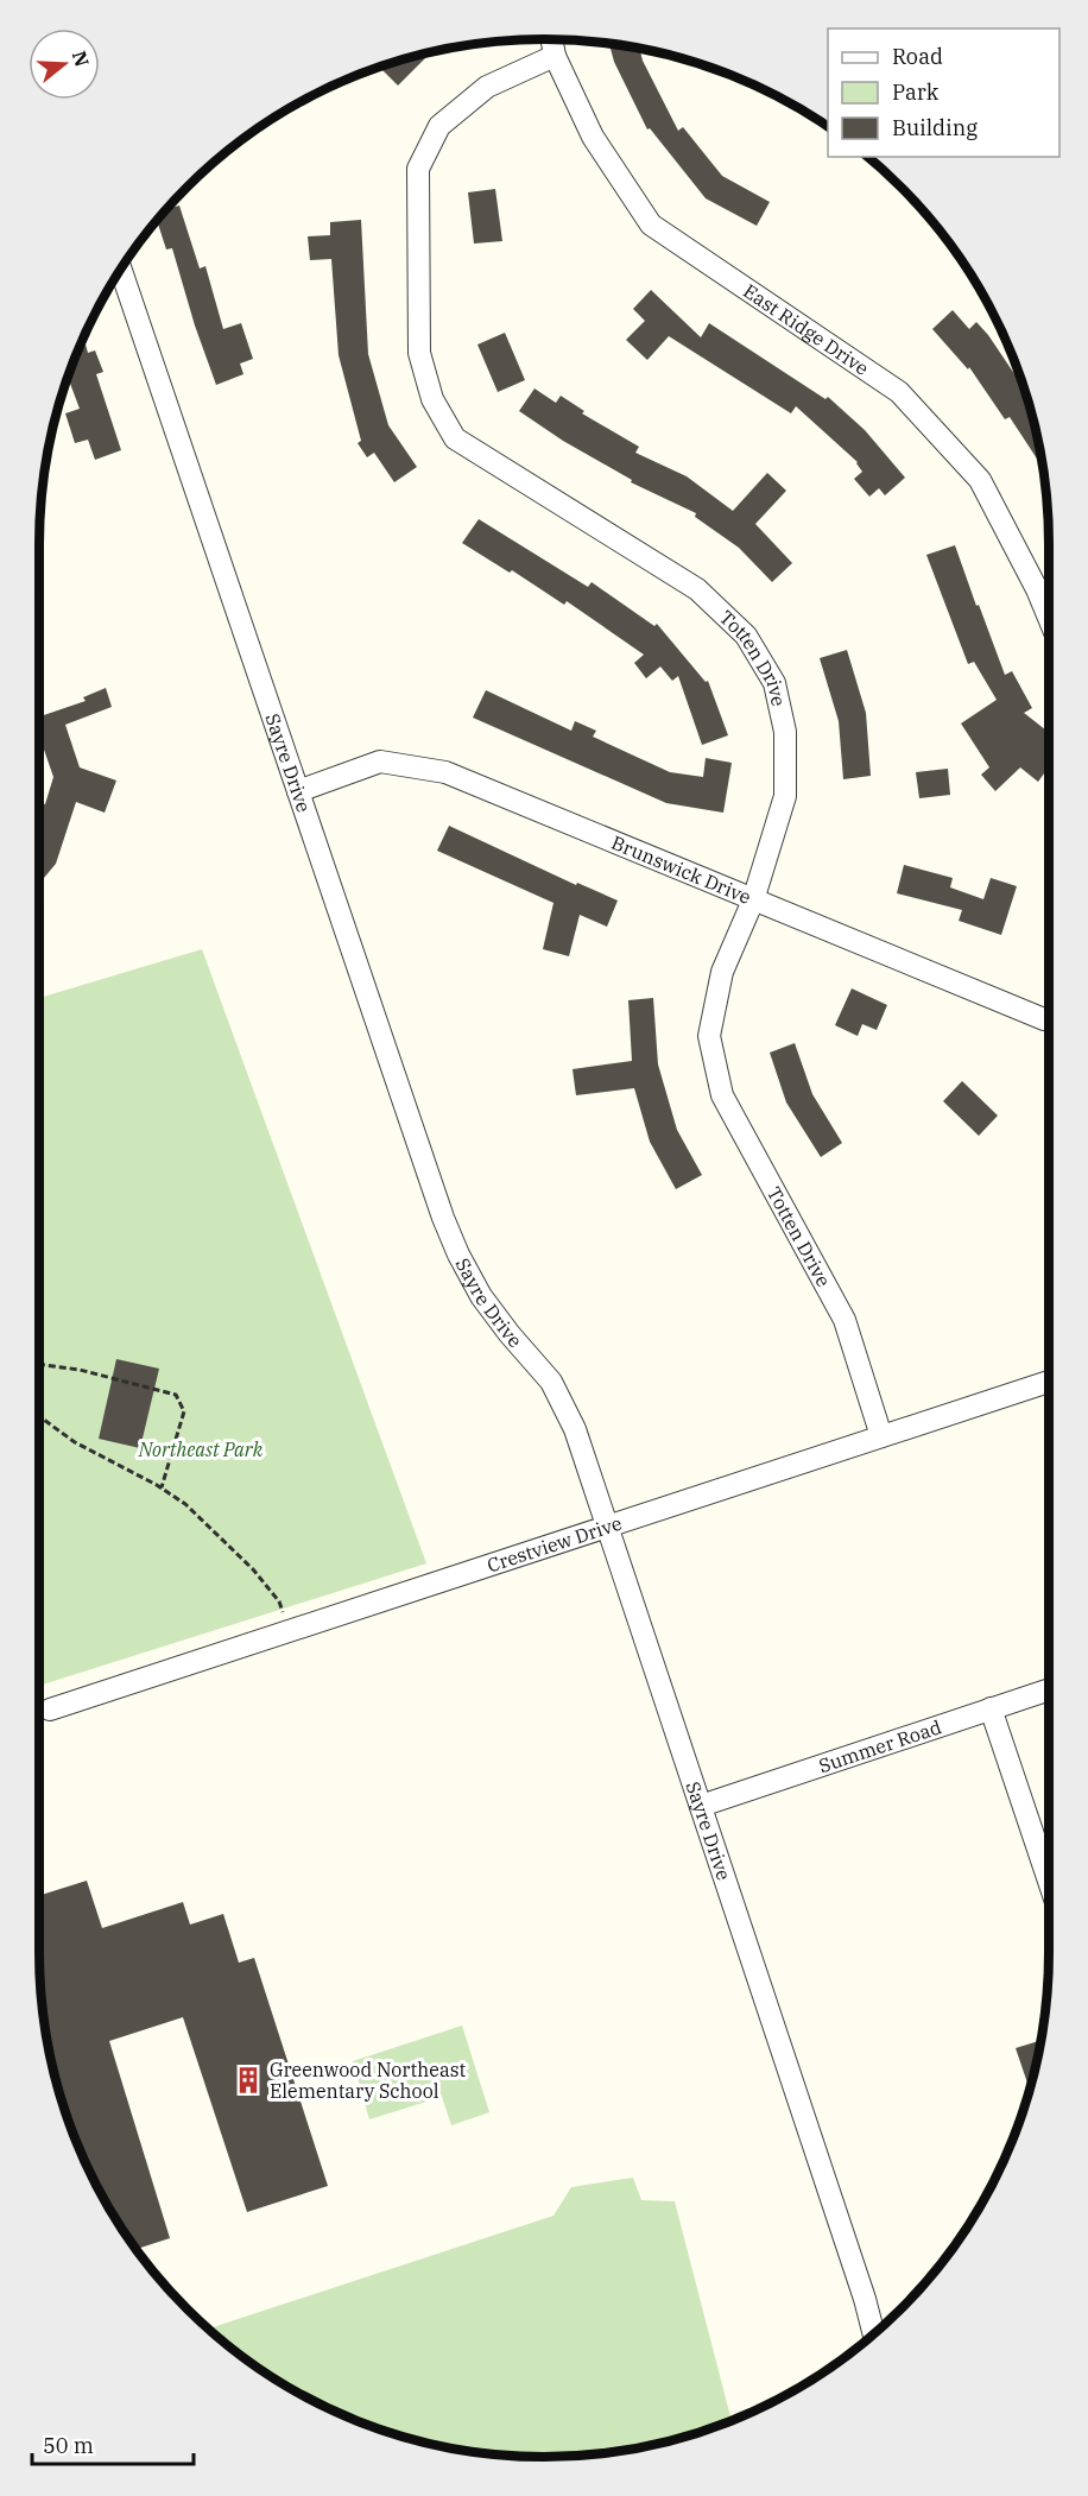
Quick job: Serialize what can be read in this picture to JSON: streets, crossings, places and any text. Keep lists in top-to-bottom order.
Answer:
{
  "streets": {
    "street": [
      "East Ridge Drive",
      "Totten Drive",
      "Sayre Drive",
      "Brunswick Drive",
      "Crestview Drive",
      "Summer Road"
    ]
  },
  "crossings": [
    ["East Ridge Drive", "Totten Drive"],
    ["Totten Drive", "Brunswick Drive"],
    ["Totten Drive", "Crestview Drive"],
    ["Sayre Drive", "Brunswick Drive"],
    ["Sayre Drive", "Crestview Drive"],
    ["Sayre Drive", "Summer Road"]
  ],
  "parks": ["Northeast Park"],
  "places": {
    "building": ["Greenwood Northeast Elementary School"]
  },
  "legend": ["Road", "Park", "Building"],
  "scale_bar": "50 m",
  "north": "right"
}
